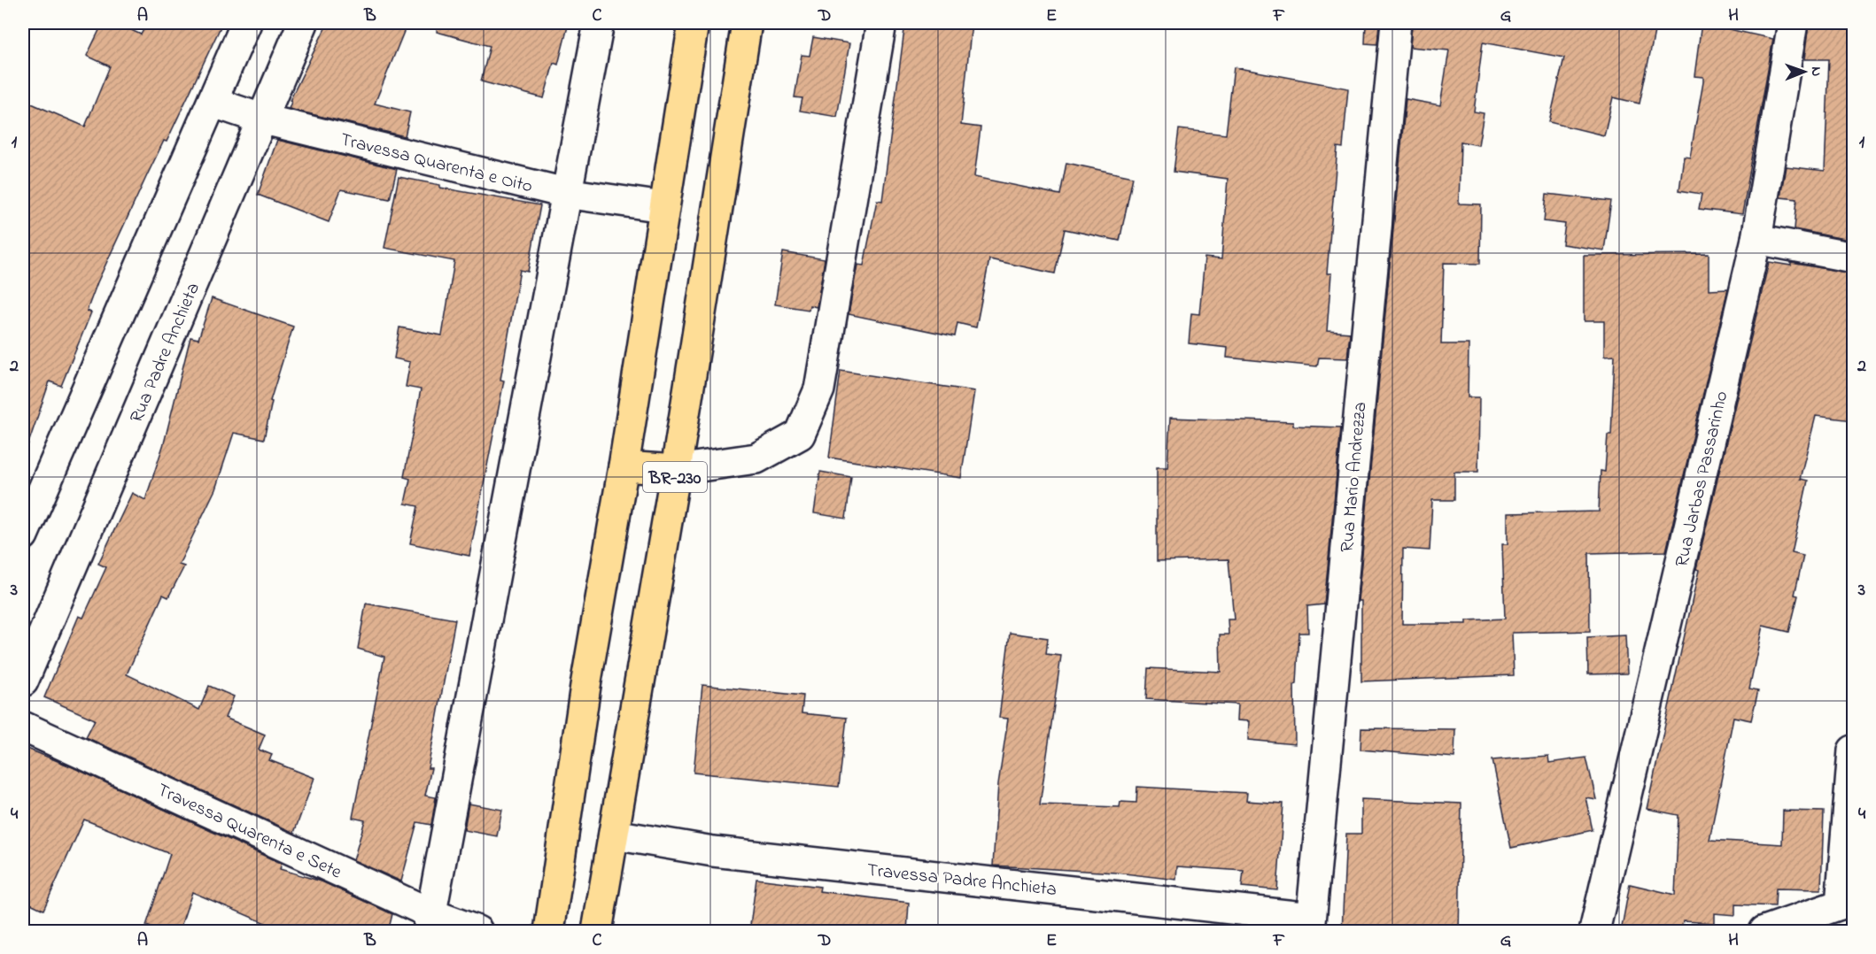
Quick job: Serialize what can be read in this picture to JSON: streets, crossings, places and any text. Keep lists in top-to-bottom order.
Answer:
{
  "streets": {
    "main road": ["BR-230"],
    "street": [
      "Travessa Quarenta e Oito",
      "Rua Padre Anchieta",
      "Rua Mario Andrezza",
      "Rua Jarbas Passarinho",
      "Travessa Quarenta e Sete",
      "Travessa Padre Anchieta"
    ]
  },
  "crossings": [
    ["Travessa Quarenta e Oito", "Rua Padre Anchieta"],
    ["Travessa Quarenta e Oito", "BR-230"],
    ["BR-230", "Travessa Padre Anchieta"],
    ["Rua Mario Andrezza", "Travessa Padre Anchieta"]
  ],
  "north": "right",
  "grid": {
    "columns": [
      "A",
      "B",
      "C",
      "D",
      "E",
      "F",
      "G",
      "H"
    ],
    "rows": [
      "1",
      "2",
      "3",
      "4"
    ]
  }
}
